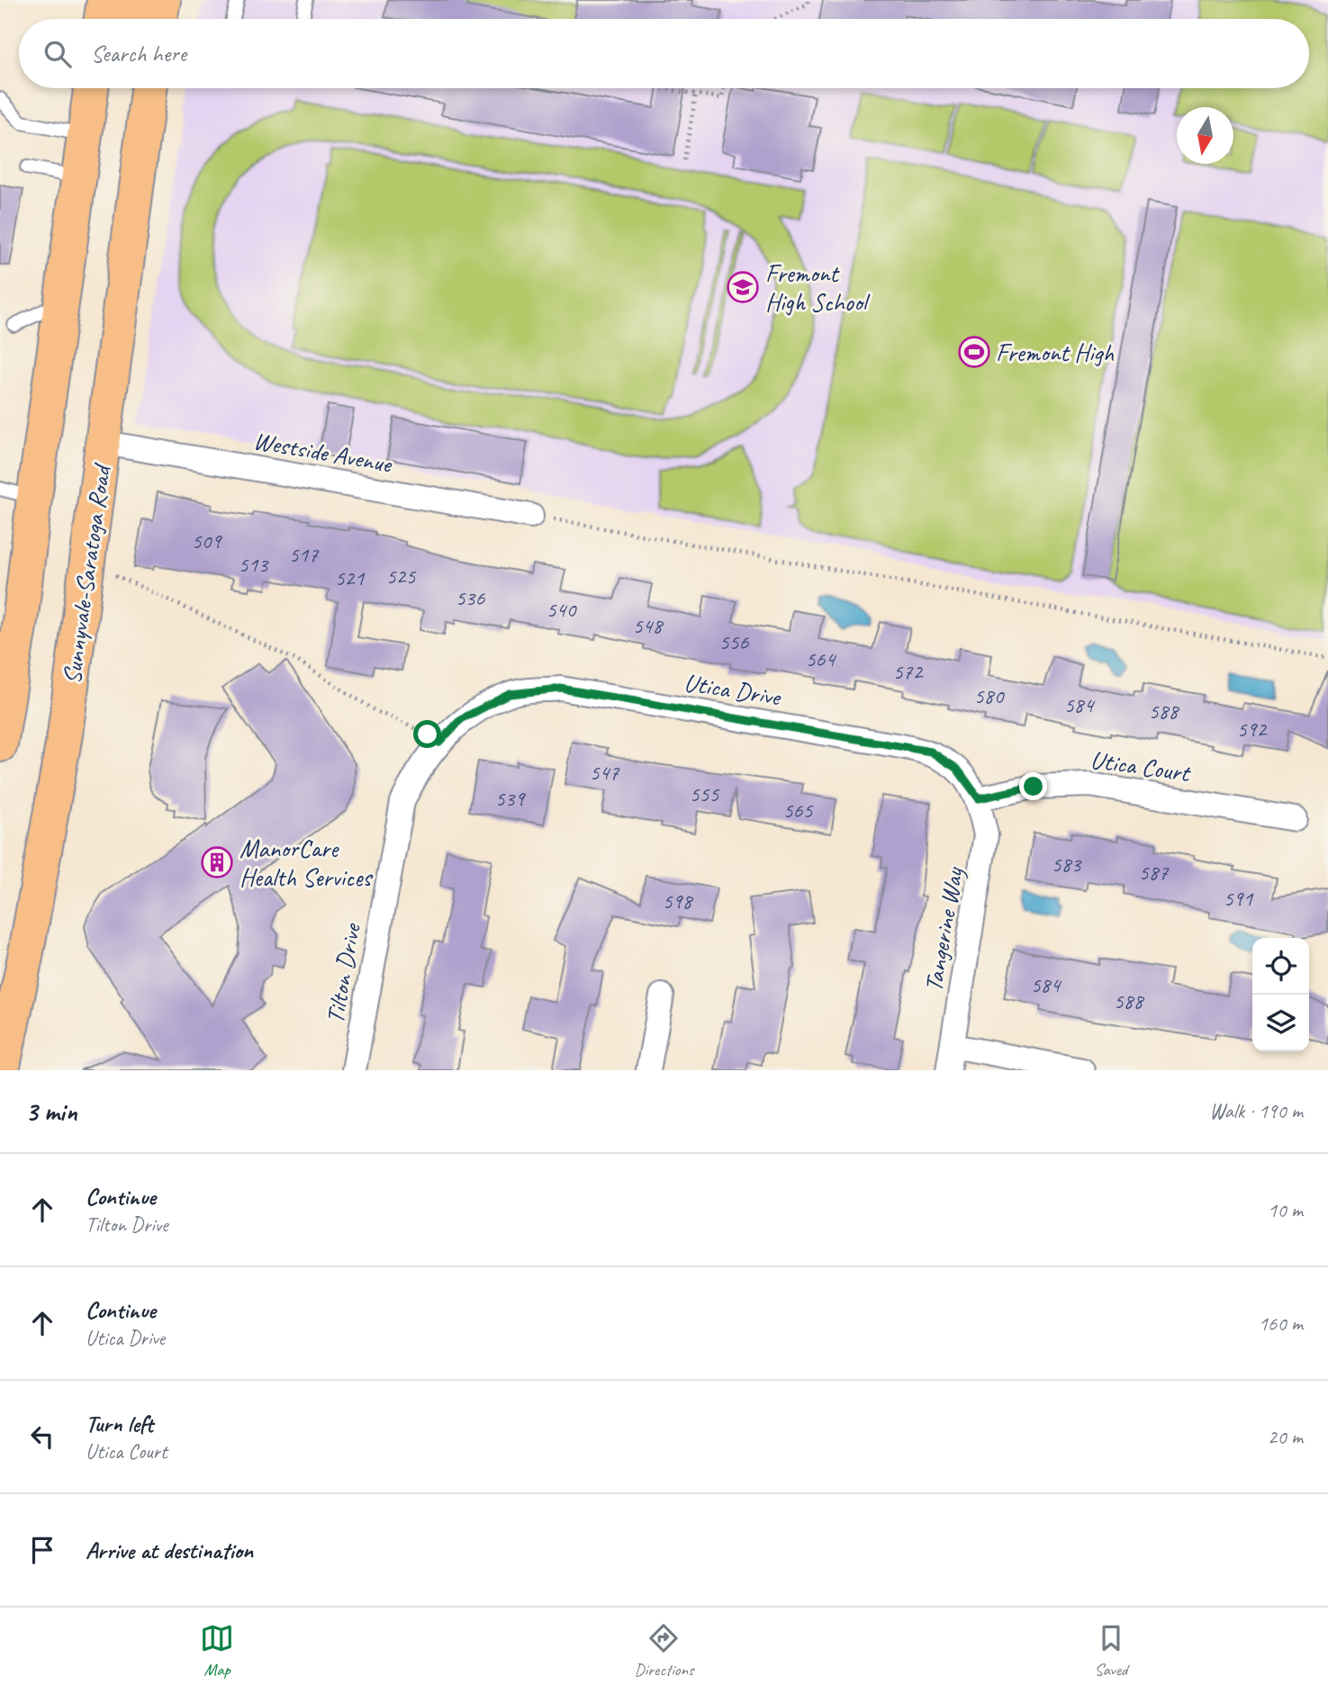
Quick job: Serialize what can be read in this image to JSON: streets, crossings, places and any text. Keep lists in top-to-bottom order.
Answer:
{
  "streets": {
    "main road": ["Sunnyvale-Saratoga Road"],
    "street": [
      "Westside Avenue",
      "Utica Drive",
      "Utica Court",
      "Tangerine Way",
      "Tilton Drive"
    ]
  },
  "crossings": [
    ["Westside Avenue", "Sunnyvale-Saratoga Road"],
    ["Utica Drive", "Utica Court"],
    ["Utica Drive", "Tangerine Way"],
    ["Utica Drive", "Tilton Drive"],
    ["Utica Court", "Tangerine Way"]
  ],
  "places": {
    "school or university": ["Fremont High School"],
    "sports": ["Fremont High"],
    "building": ["ManorCare Health Services"]
  },
  "house_numbers": [
    "509",
    "517",
    "513",
    "525",
    "521",
    "536",
    "540",
    "548",
    "556",
    "564",
    "572",
    "580",
    "584",
    "588",
    "592",
    "547",
    "555",
    "539",
    "565",
    "583",
    "587",
    "591",
    "598",
    "584",
    "588"
  ],
  "north": "bottom",
  "page": {
    "search": "Search here",
    "heading": ["3 min", "Walk · 190 m"],
    "list": [
      ["Continue", "Tilton Drive", "10 m"],
      ["Continue", "Utica Drive", "160 m"],
      ["Turn left", "Utica Court", "20 m"],
      "Arrive at destination"
    ],
    "nav": ["Map", "Directions", "Saved"]
  }
}
